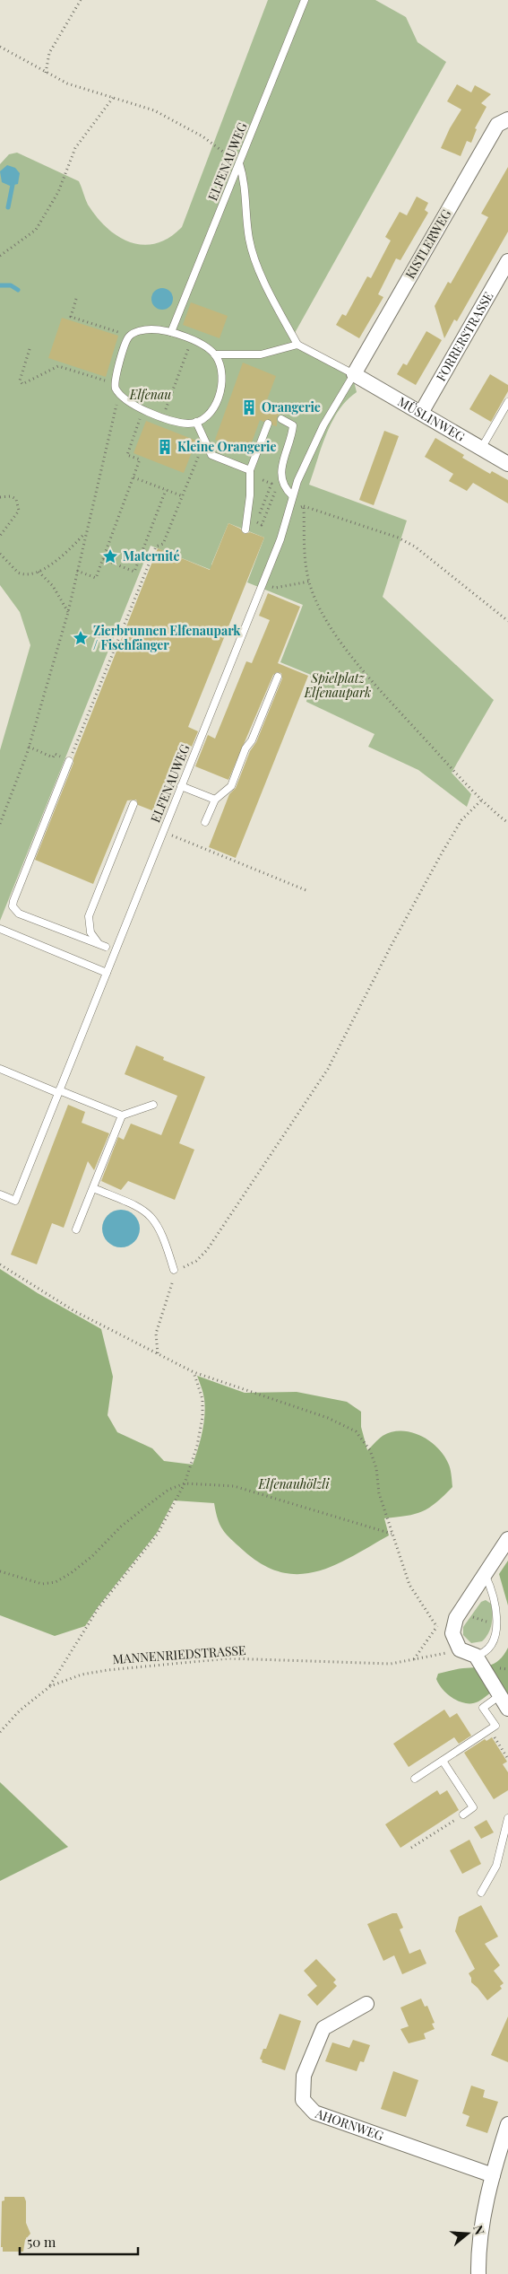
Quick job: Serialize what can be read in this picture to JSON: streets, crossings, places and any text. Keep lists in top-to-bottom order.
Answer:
{
  "streets": {
    "street": [
      "KISTLERWEG",
      "FORRERSTRASSE",
      "MÜSLINWEG",
      "AHORNWEG"
    ],
    "lane": ["ELFENAUWEG"],
    "path": ["MANNENRIEDSTRASSE"]
  },
  "crossings": [
    ["ELFENAUWEG", "KISTLERWEG"],
    ["ELFENAUWEG", "MÜSLINWEG"],
    ["KISTLERWEG", "MÜSLINWEG"],
    ["FORRERSTRASSE", "MÜSLINWEG"]
  ],
  "parks": ["Elfenau", "Spielplatz Elfenaupark", "Elfenauhölzli"],
  "places": {
    "building": ["Orangerie", "Kleine Orangerie"],
    "place": ["Maternité", "Zierbrunnen Elfenaupark / Fischfänger"]
  },
  "scale_bar": "50 m",
  "north": "right"
}
